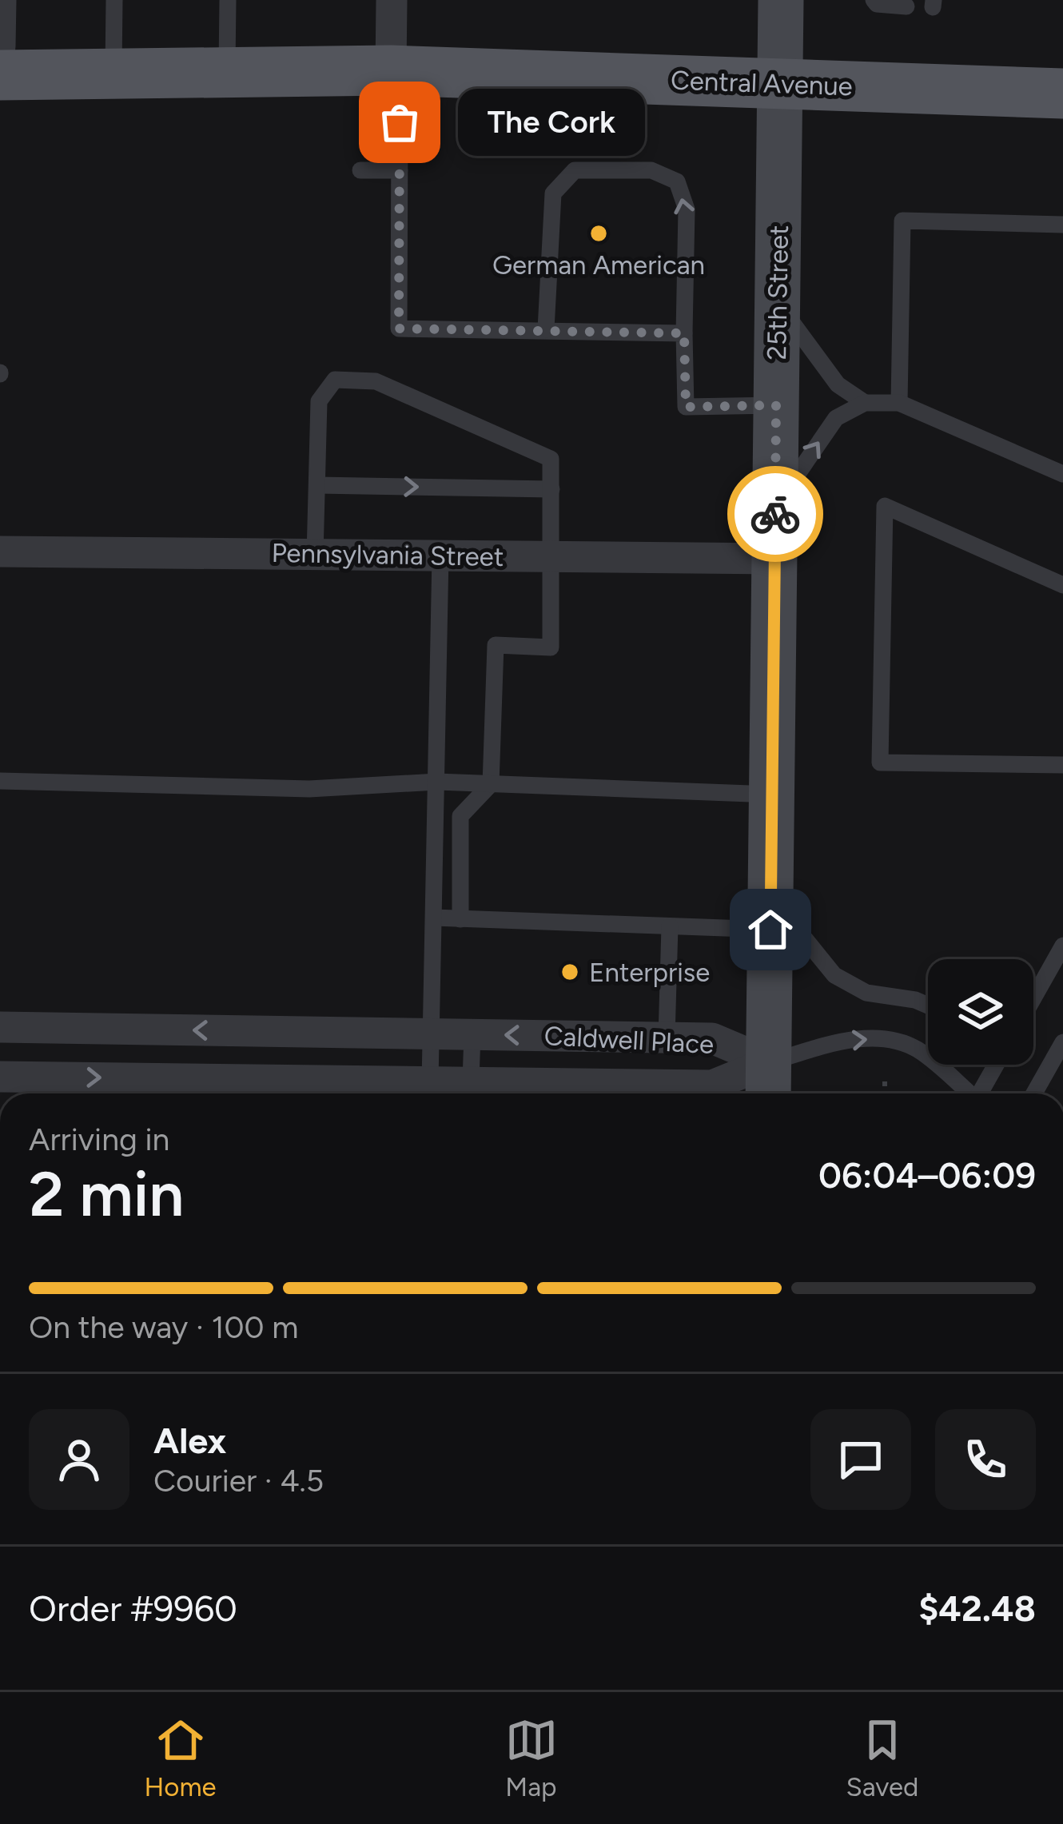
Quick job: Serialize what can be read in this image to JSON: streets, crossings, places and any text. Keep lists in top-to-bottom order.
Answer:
{
  "streets": {
    "main road": ["Central Avenue", "25th Street"],
    "street": ["Pennsylvania Street", "Caldwell Place"]
  },
  "crossings": [
    ["Central Avenue", "25th Street"],
    ["25th Street", "Pennsylvania Street"],
    ["25th Street", "Caldwell Place"]
  ],
  "places": ["The Cork", "German American", "Enterprise"],
  "page": {
    "bubble": "The Cork",
    "heading": ["2 min", "Arriving in", "06:04–06:09"],
    "panel": [
      "Alex",
      "Courier · 4.5",
      "Order #9960",
      "$42.48"
    ],
    "bar": "On the way · 100 m",
    "tabs": ["Home", "Map", "Saved"]
  }
}
